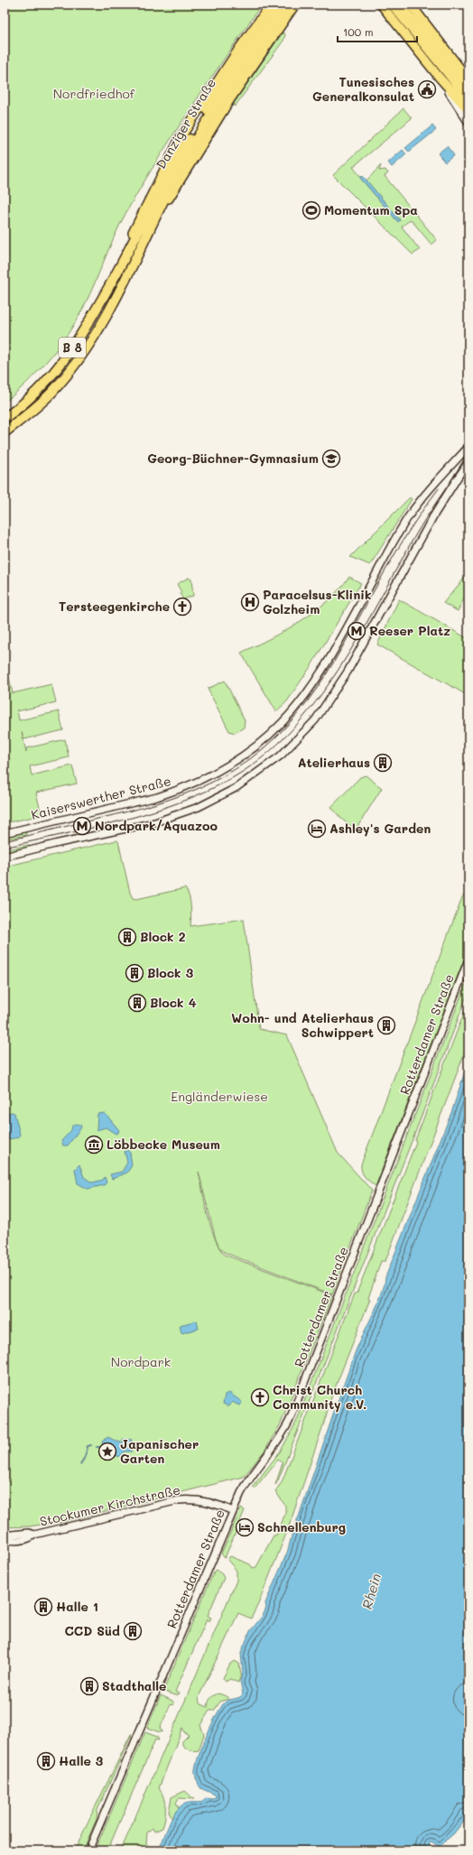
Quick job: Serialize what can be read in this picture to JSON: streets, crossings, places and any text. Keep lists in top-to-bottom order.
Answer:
{
  "streets": {
    "highway": ["Danziger Straße", "B 8"],
    "street": ["Kaiserswerther Straße", "Rotterdamer Straße", "Stockumer Kirchstraße"]
  },
  "crossings": [
    ["Rotterdamer Straße", "Stockumer Kirchstraße"]
  ],
  "water": ["Rhein"],
  "parks": ["Nordfriedhof", "Engländerwiese", "Nordpark"],
  "places": {
    "public building": ["Tunesisches Generalkonsulat"],
    "sports": ["Momentum Spa"],
    "school or university": ["Georg-Büchner-Gymnasium"],
    "hospital": ["Paracelsus-Klinik Golzheim"],
    "church": ["Tersteegenkirche", "Christ Church Community e.V."],
    "metro station": ["Reeser Platz", "Nordpark/Aquazoo"],
    "building": [
      "Atelierhaus",
      "Block 2",
      "Block 3",
      "Block 4",
      "Wohn- und Atelierhaus Schwippert",
      "Halle 1",
      "CCD Süd",
      "Stadthalle",
      "Halle 3"
    ],
    "hotel": ["Ashley's Garden", "Schnellenburg"],
    "museum": ["Löbbecke Museum"],
    "place": ["Japanischer Garten"]
  },
  "scale_bar": "100 m"
}
